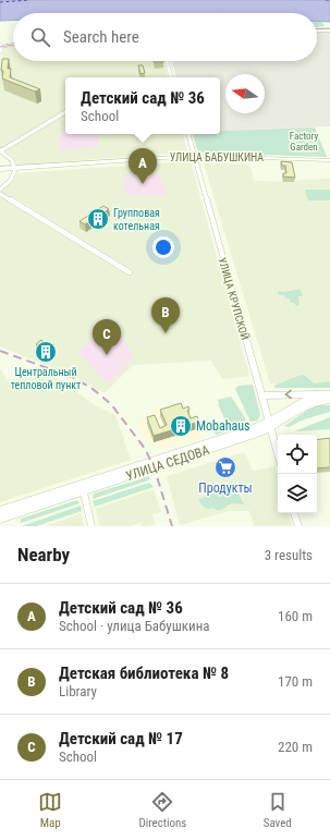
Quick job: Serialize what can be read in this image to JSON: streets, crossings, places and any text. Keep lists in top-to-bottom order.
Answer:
{
  "streets": {
    "main road": ["УЛИЦА БАБУШКИНА", "УЛИЦА СЕДОВА"],
    "street": ["УЛИЦА КРУПСКОЙ"]
  },
  "crossings": [
    ["УЛИЦА БАБУШКИНА", "УЛИЦА КРУПСКОЙ"],
    ["УЛИЦА КРУПСКОЙ", "УЛИЦА СЕДОВА"]
  ],
  "parks": ["Factory Garden"],
  "places": {
    "building": ["Групповая котельная", "Центральный тепловой пункт", "Mobahaus"],
    "supermarket": ["Продукты"]
  },
  "north": "left",
  "page": {
    "search": "Search here",
    "popup": ["Детский сад № 36", "School"],
    "pins": ["A", "B", "C"],
    "heading": ["Nearby", "3 results"],
    "list": [
      {
        "mark": "A",
        "name": "Детский сад № 36",
        "note": "School · улица Бабушкина",
        "value": "160 m"
      },
      {
        "mark": "B",
        "name": "Детская библиотека № 8",
        "note": "Library",
        "value": "170 m"
      },
      {
        "mark": "C",
        "name": "Детский сад № 17",
        "note": "School",
        "value": "220 m"
      }
    ],
    "nav": ["Map", "Directions", "Saved"]
  }
}
